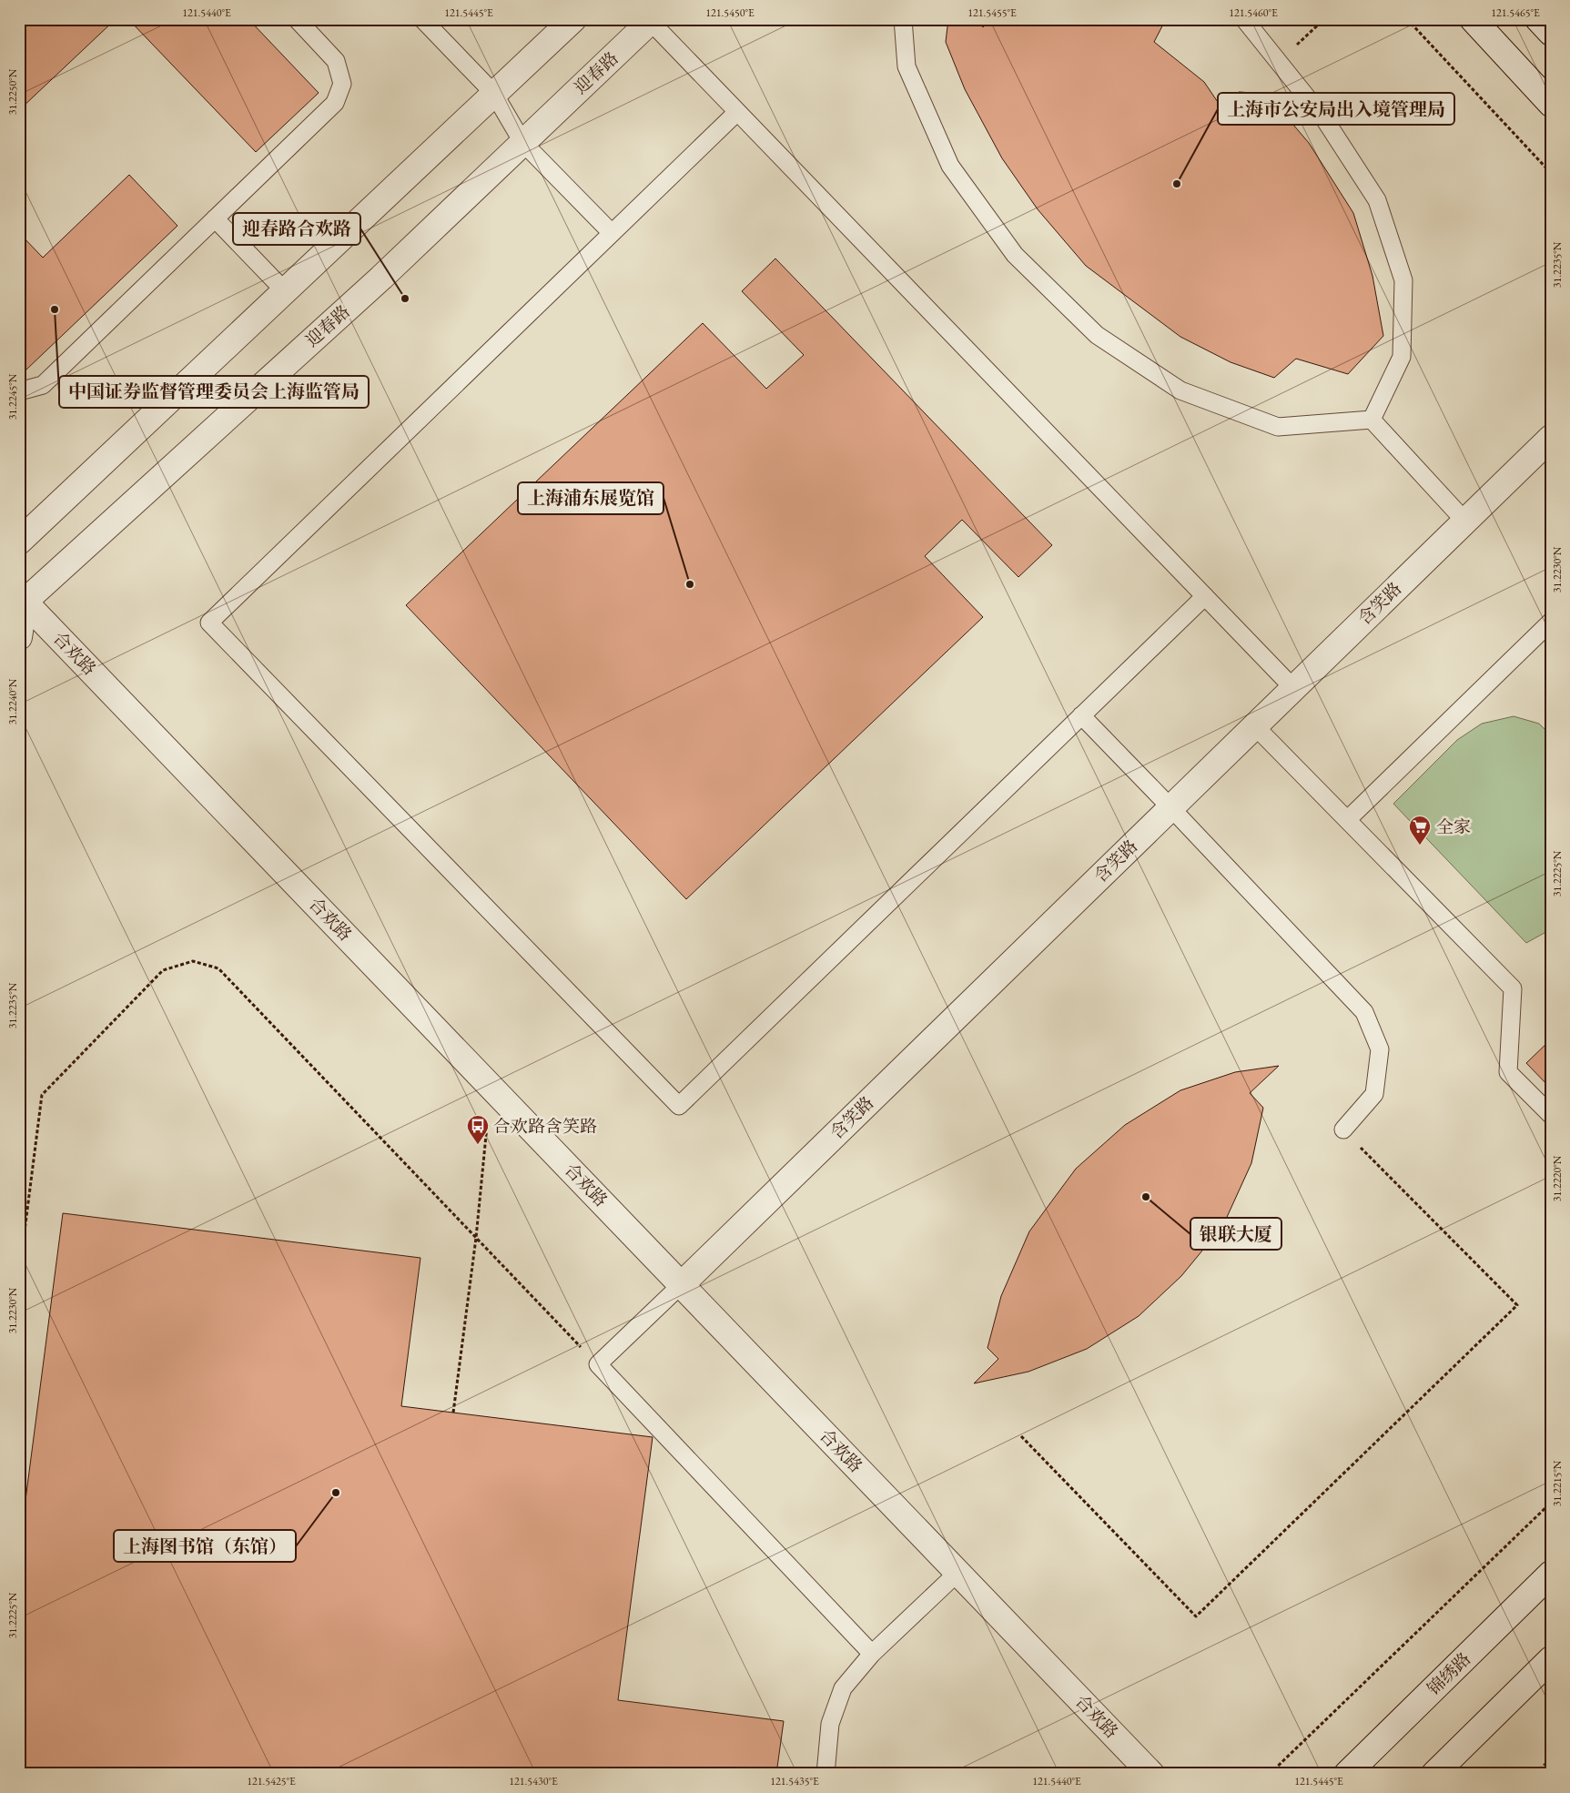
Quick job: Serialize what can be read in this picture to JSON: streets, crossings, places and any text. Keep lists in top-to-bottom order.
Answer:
{
  "streets": {
    "street": [
      "迎春路",
      "含笑路",
      "合欢路",
      "锦绣路"
    ]
  },
  "crossings": [
    ["迎春路", "合欢路"],
    ["含笑路", "合欢路"]
  ],
  "places": {
    "other": [
      "上海市公安局出入境管理局",
      "迎春路合欢路",
      "中国证券监督管理委员会上海监管局",
      "上海浦东展览馆",
      "银联大厦",
      "上海图书馆（东馆）"
    ],
    "supermarket": ["全家"],
    "bus stop": ["合欢路含笑路"]
  },
  "coordinates": [
    "121.5440°E",
    "121.5445°E",
    "121.5450°E",
    "121.5455°E",
    "121.5460°E",
    "121.5465°E",
    "31.2250°N",
    "31.2235°N",
    "31.2245°N",
    "31.2230°N",
    "31.2240°N",
    "31.2225°N",
    "31.2220°N",
    "31.2215°N",
    "121.5425°E",
    "121.5430°E",
    "121.5435°E"
  ]
}
